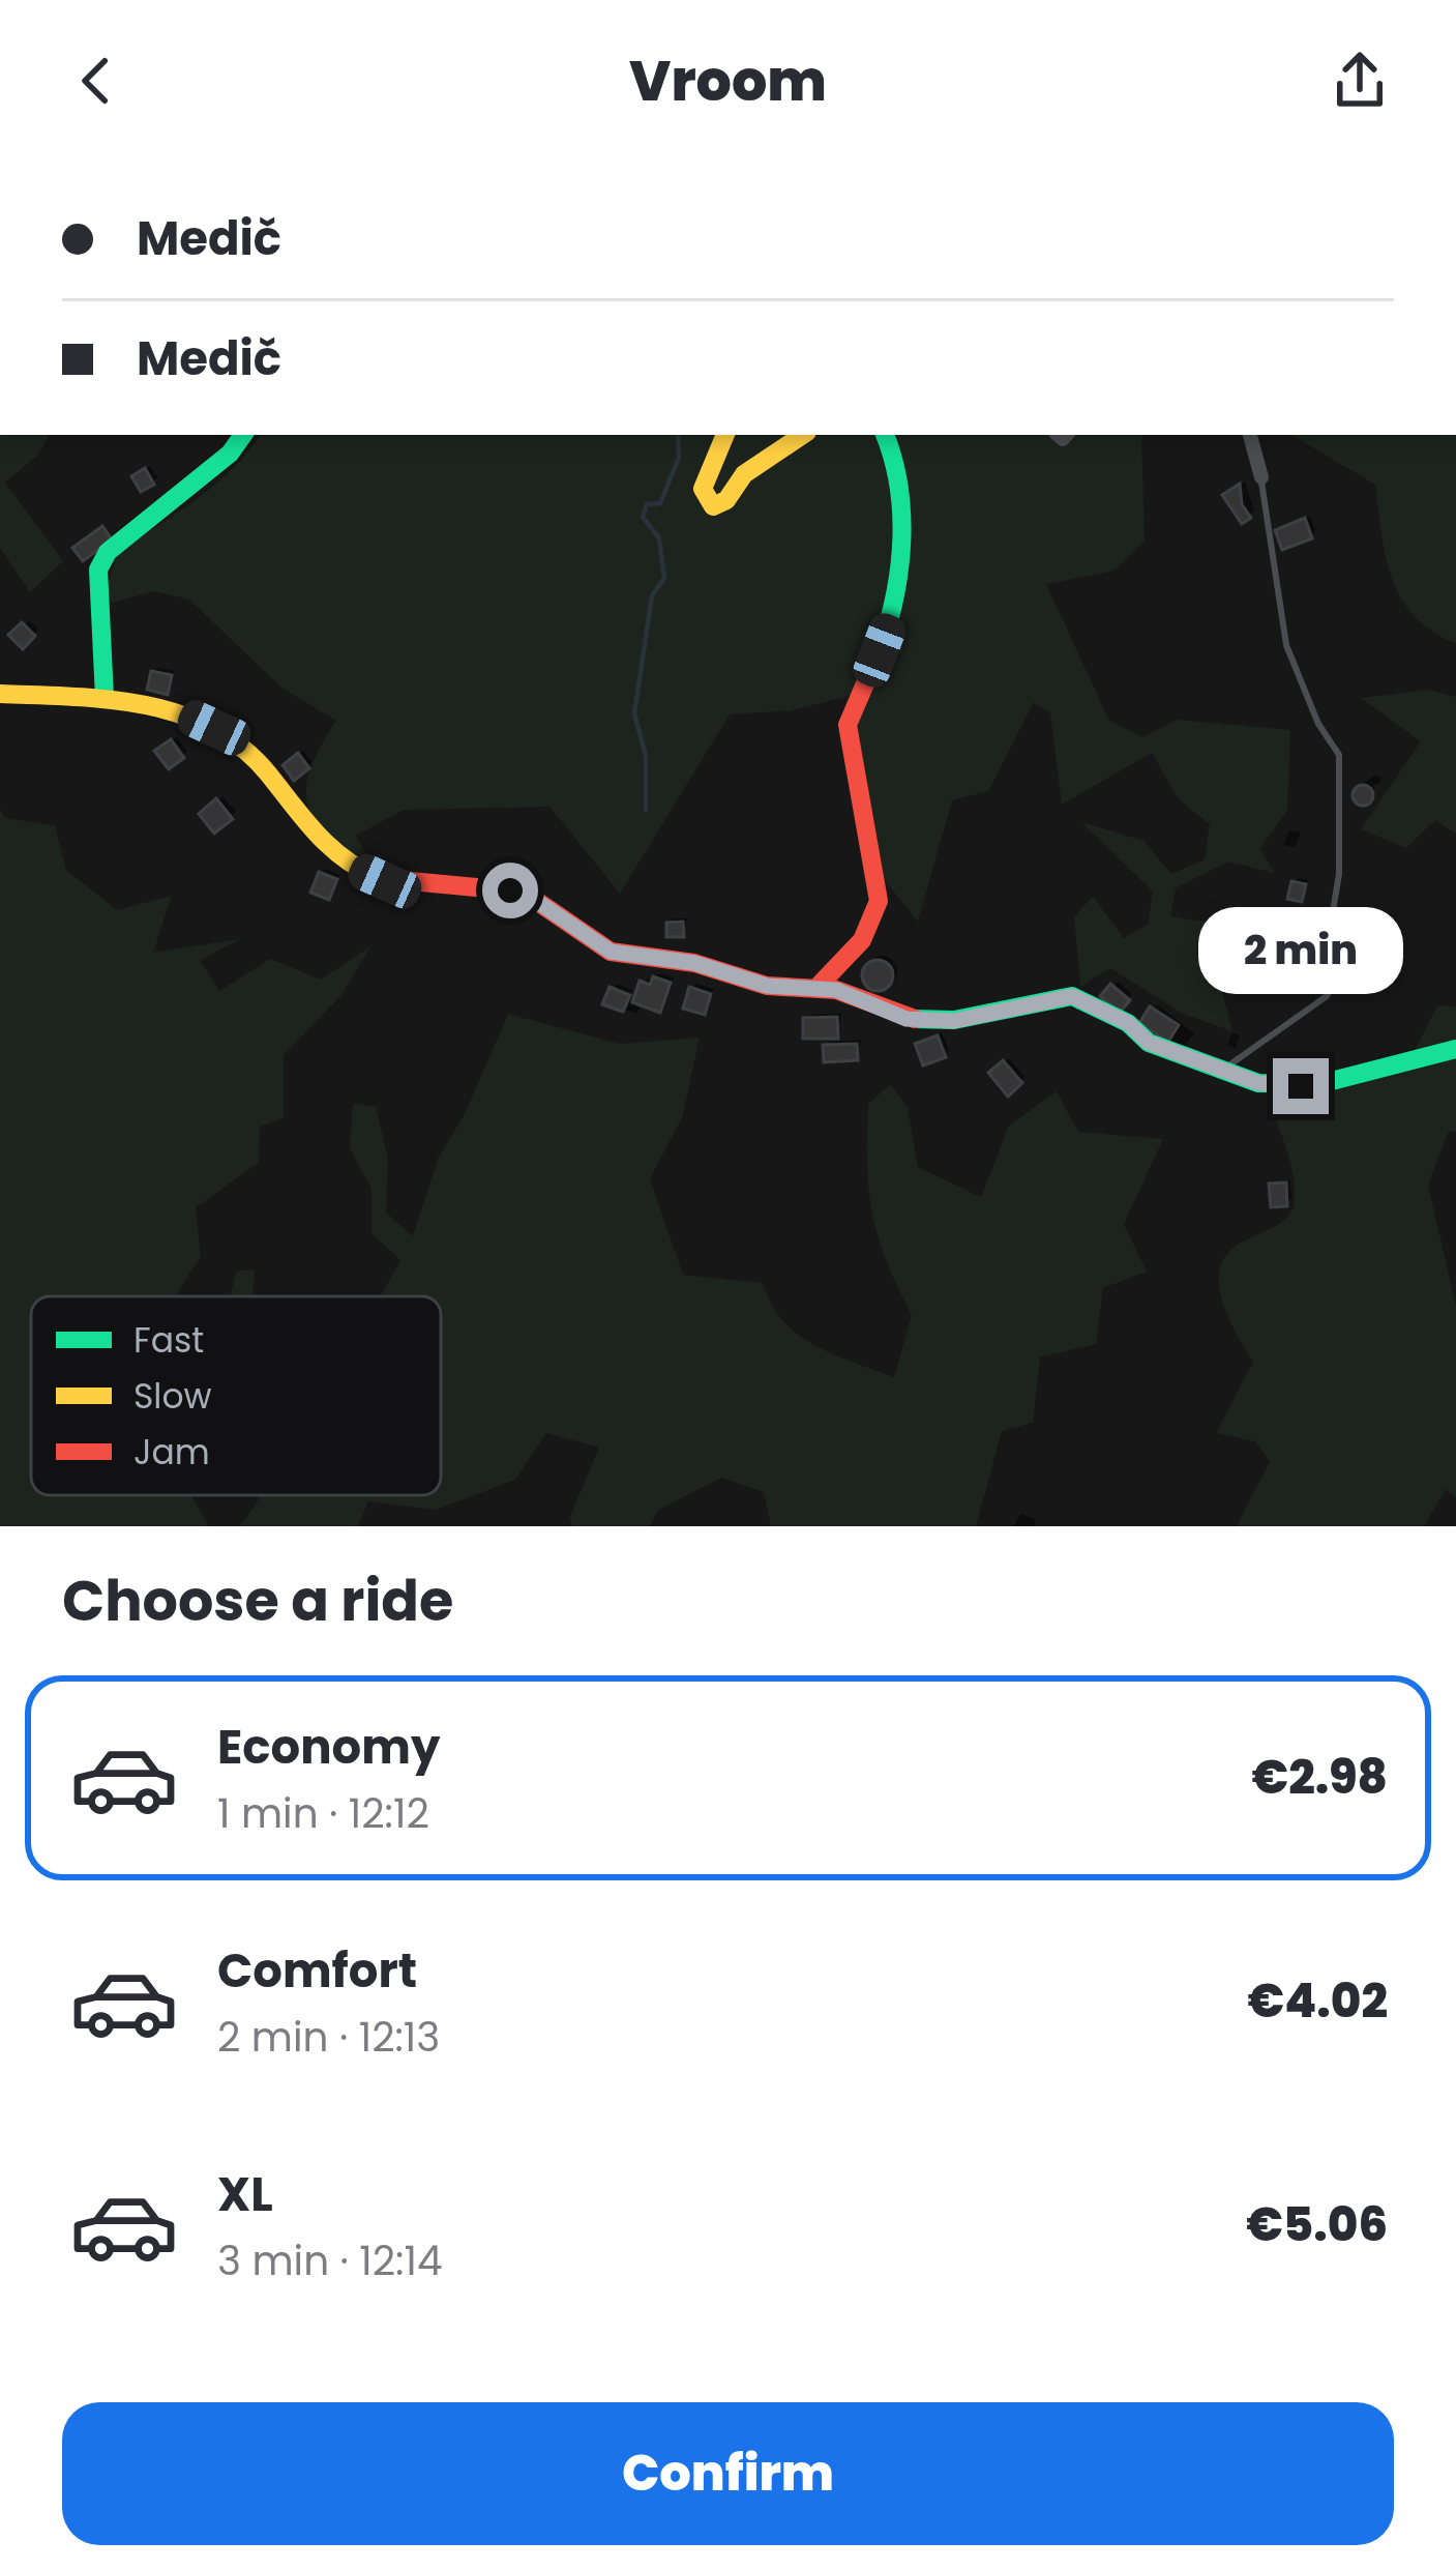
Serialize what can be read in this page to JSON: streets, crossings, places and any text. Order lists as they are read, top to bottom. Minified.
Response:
{"legend":["Fast","Slow","Jam"],"page":{"header":"Vroom","banner":["Medič","Medič"],"bubble":"2 min","heading":"Choose a ride","list":[{"name":"Economy","note":"1 min · 12:12","value":"€2.98"},{"name":"Comfort","note":"2 min · 12:13","value":"€4.02"},{"name":"XL","note":"3 min · 12:14","value":"€5.06"}],"buttons":"Confirm"}}
